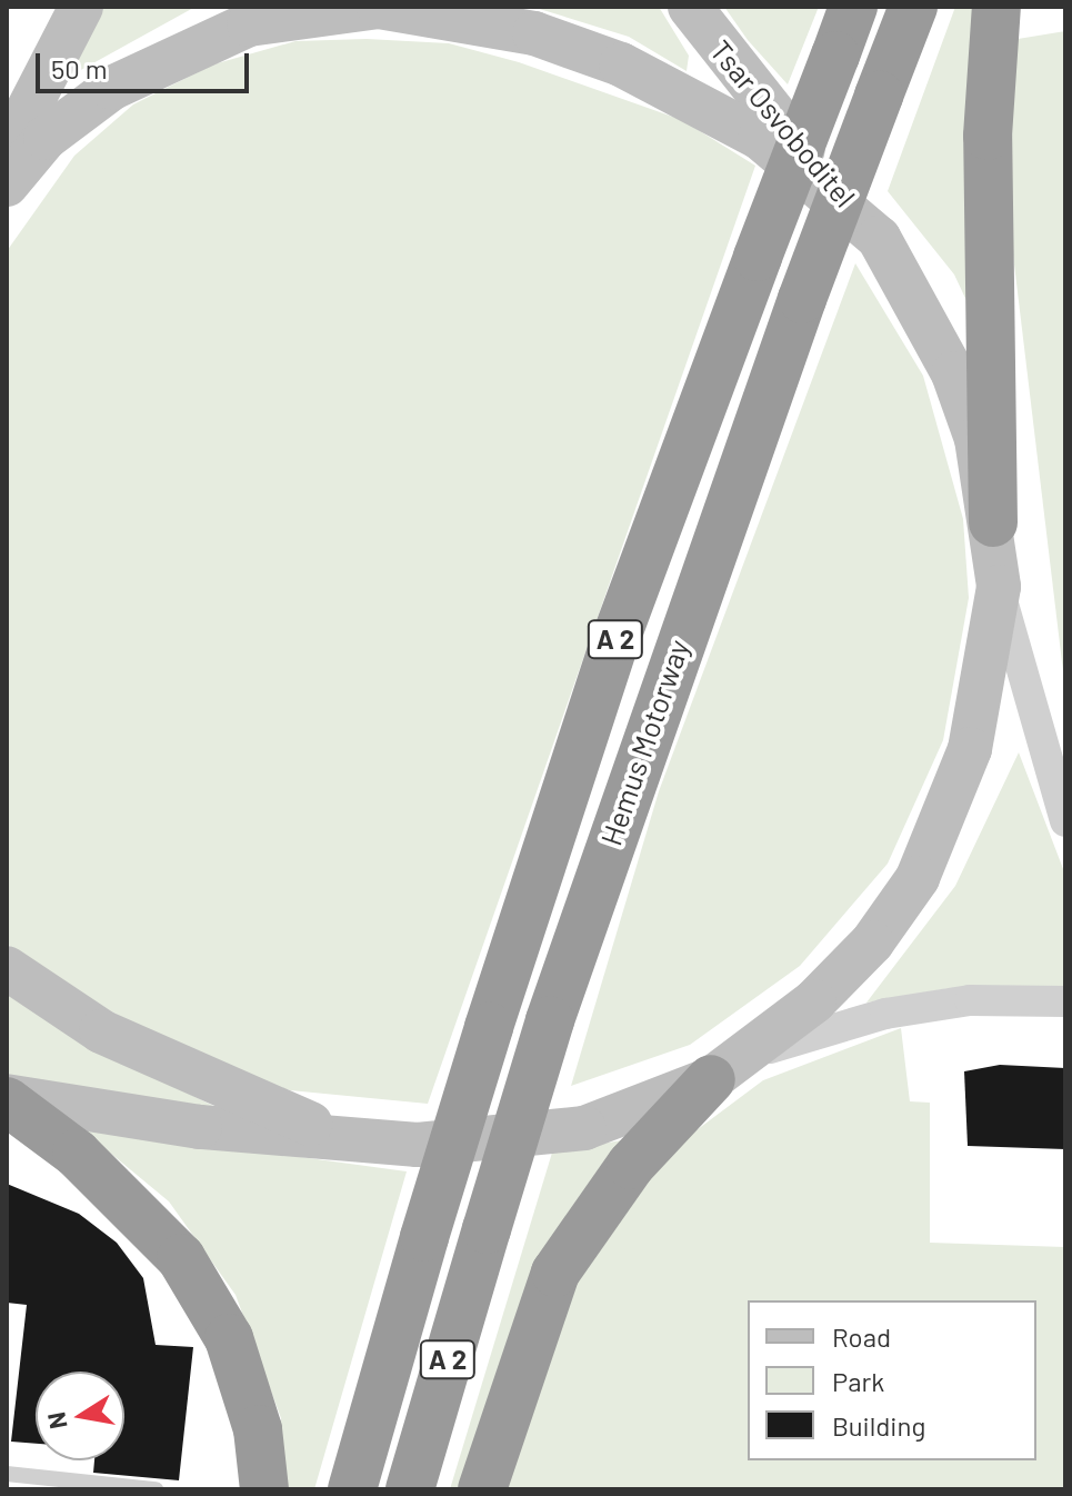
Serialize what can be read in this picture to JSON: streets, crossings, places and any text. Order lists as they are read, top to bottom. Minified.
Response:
{"streets":{"highway":["A 2","Hemus Motorway"],"main road":["Tsar Osvoboditel"]},"legend":["Road","Park","Building"],"scale_bar":"50 m","north":"left"}
